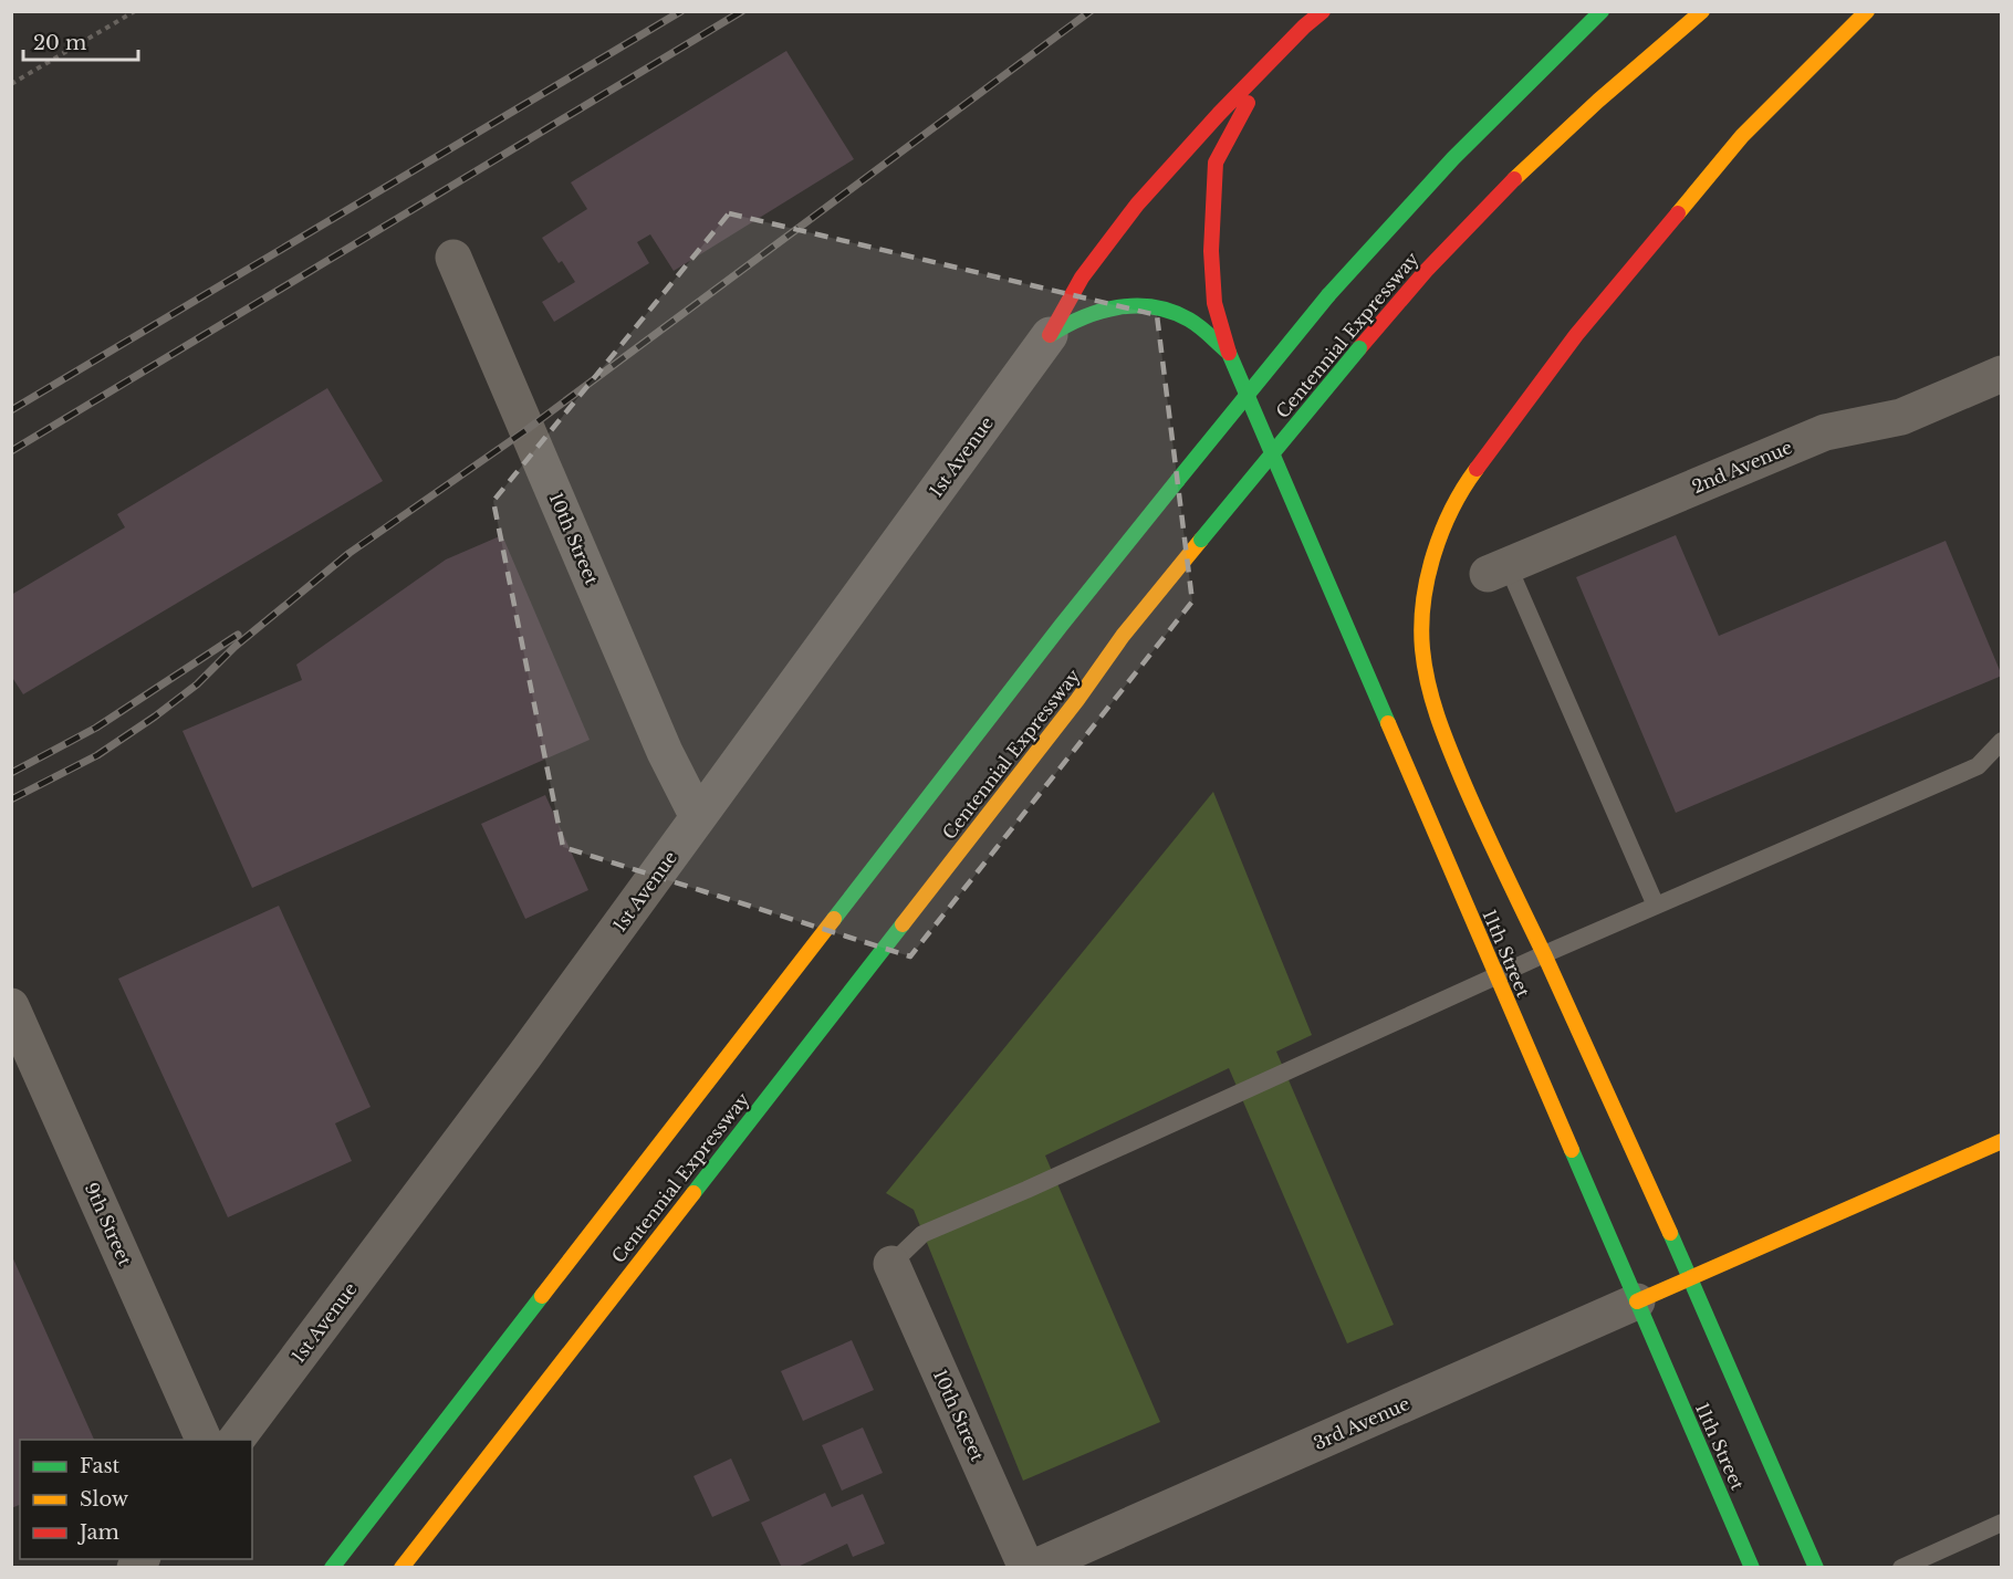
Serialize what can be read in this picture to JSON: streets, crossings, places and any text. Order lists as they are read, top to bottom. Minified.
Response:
{"streets":{"main road":["Centennial Expressway","11th Street","3rd Avenue"],"street":["1st Avenue","2nd Avenue","10th Street","9th Street"]},"crossings":[["1st Avenue","10th Street"],["11th Street","3rd Avenue"]],"legend":["Fast","Slow","Jam"],"scale_bar":"20 m"}
